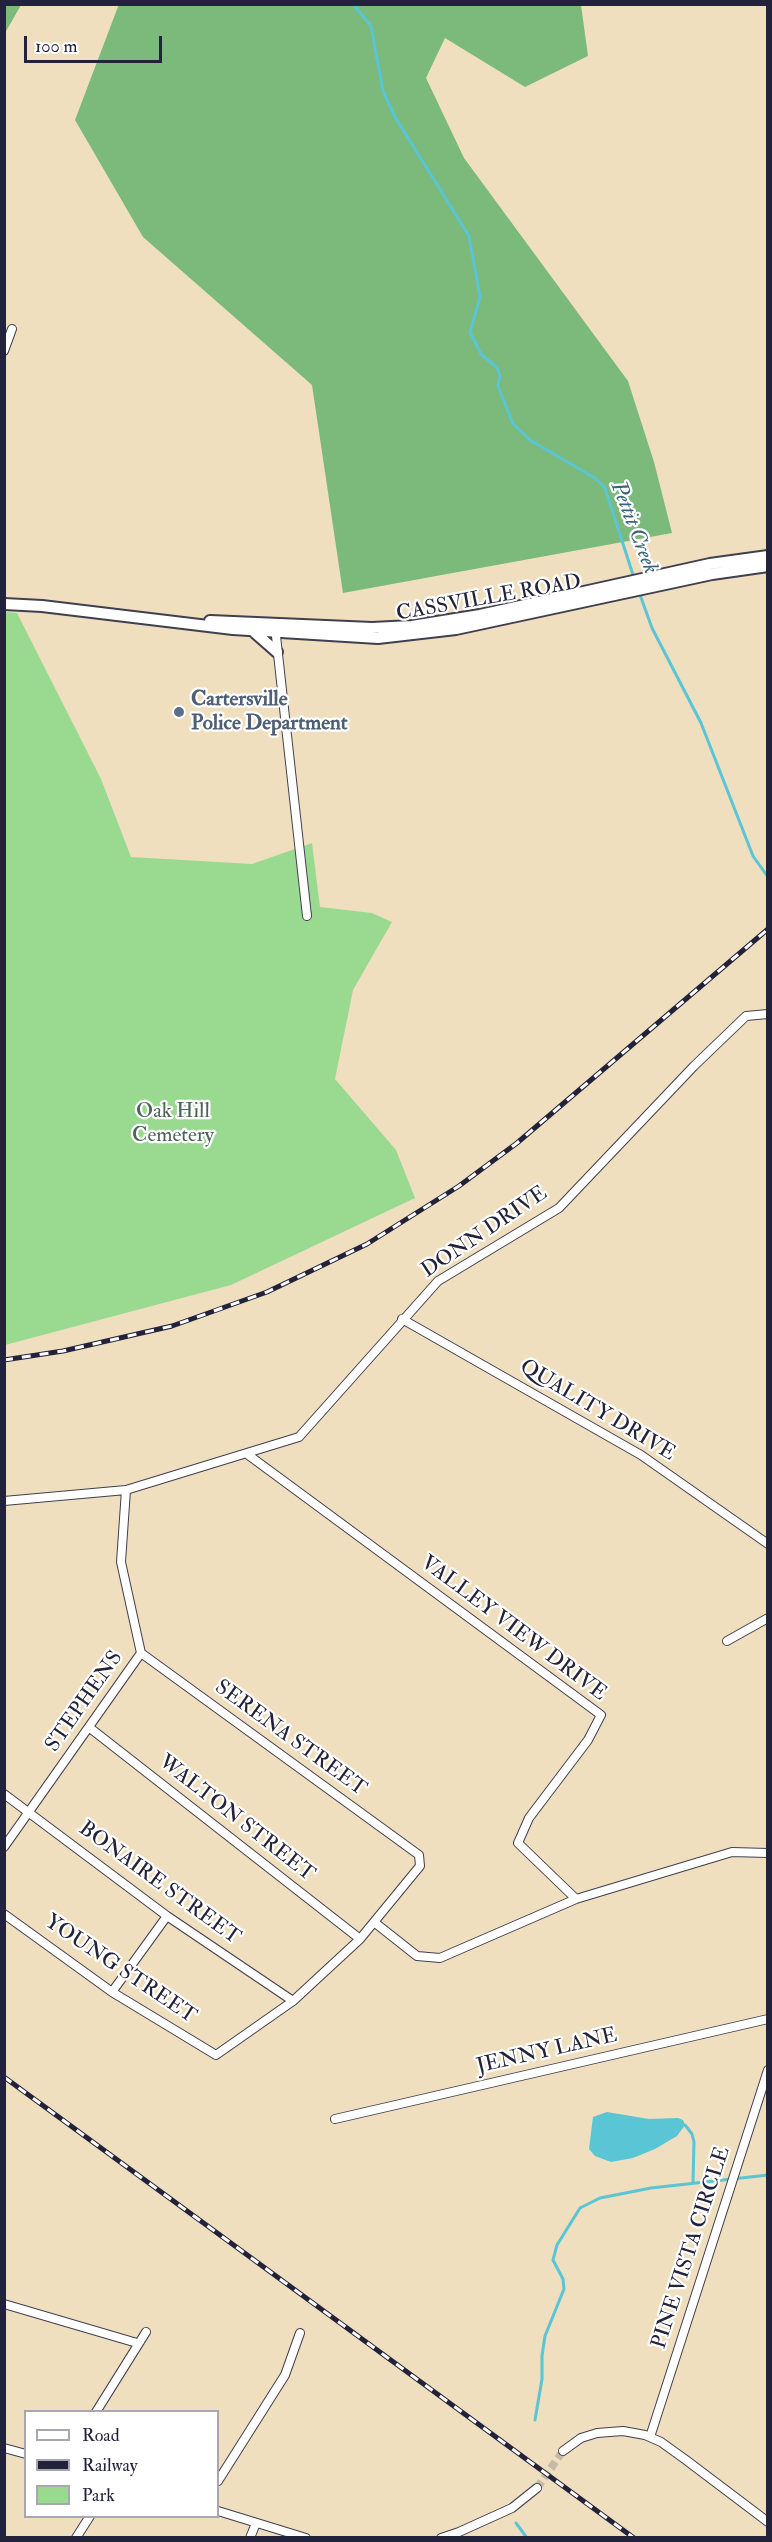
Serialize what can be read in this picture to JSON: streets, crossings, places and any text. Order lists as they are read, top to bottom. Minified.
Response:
{"streets":{"main road":["CASSVILLE ROAD"],"street":["DONN DRIVE","QUALITY DRIVE","VALLEY VIEW DRIVE","STEPHENS","SERENA STREET","WALTON STREET","BONAIRE STREET","YOUNG STREET","JENNY LANE","PINE VISTA CIRCLE"]},"crossings":[["DONN DRIVE","QUALITY DRIVE"],["DONN DRIVE","VALLEY VIEW DRIVE"],["DONN DRIVE","STEPHENS"],["STEPHENS","SERENA STREET"],["STEPHENS","WALTON STREET"],["STEPHENS","BONAIRE STREET"],["BONAIRE STREET","YOUNG STREET"]],"water":["Pettit Creek"],"parks":["Oak Hill Cemetery"],"places":["Cartersville Police Department"],"legend":["Road","Railway","Park"],"scale_bar":"100 m"}
